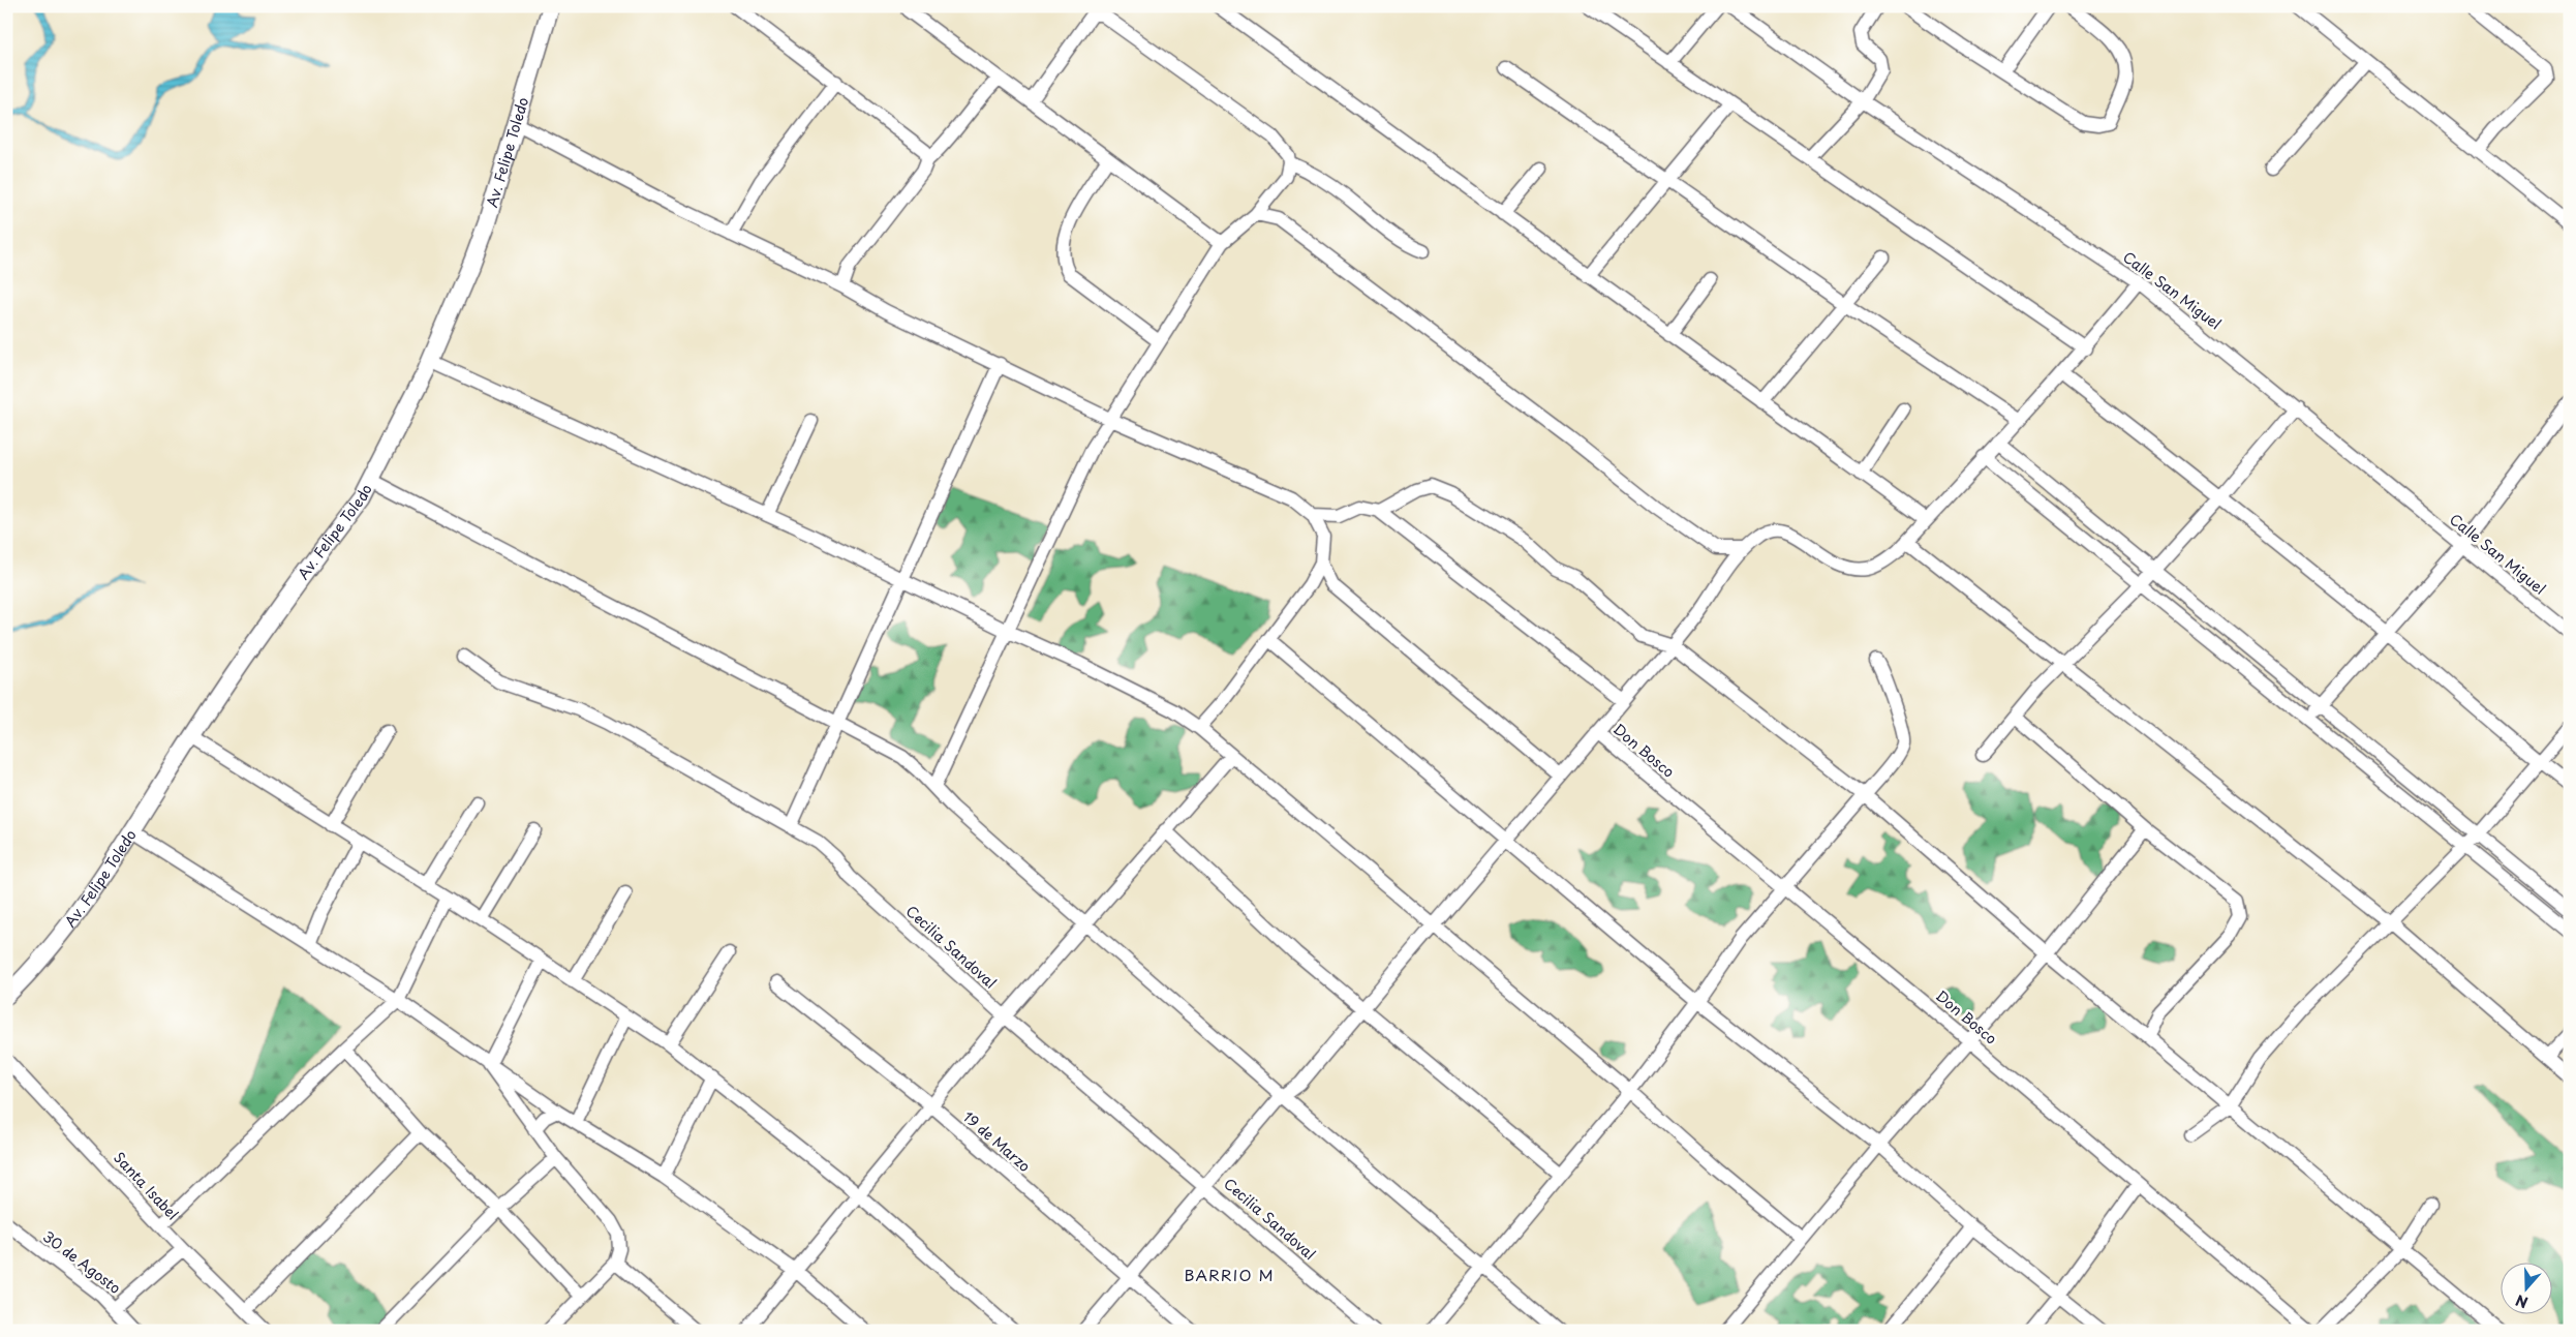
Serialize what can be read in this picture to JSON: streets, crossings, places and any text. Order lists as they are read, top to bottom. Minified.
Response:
{"streets":{"main road":["Av. Felipe Toledo"],"street":["Calle San Miguel","Don Bosco","Cecilia Sandoval","19 de Marzo","Santa Isabel","30 de Agosto"]},"districts":["BARRIO M"],"north":"bottom"}
